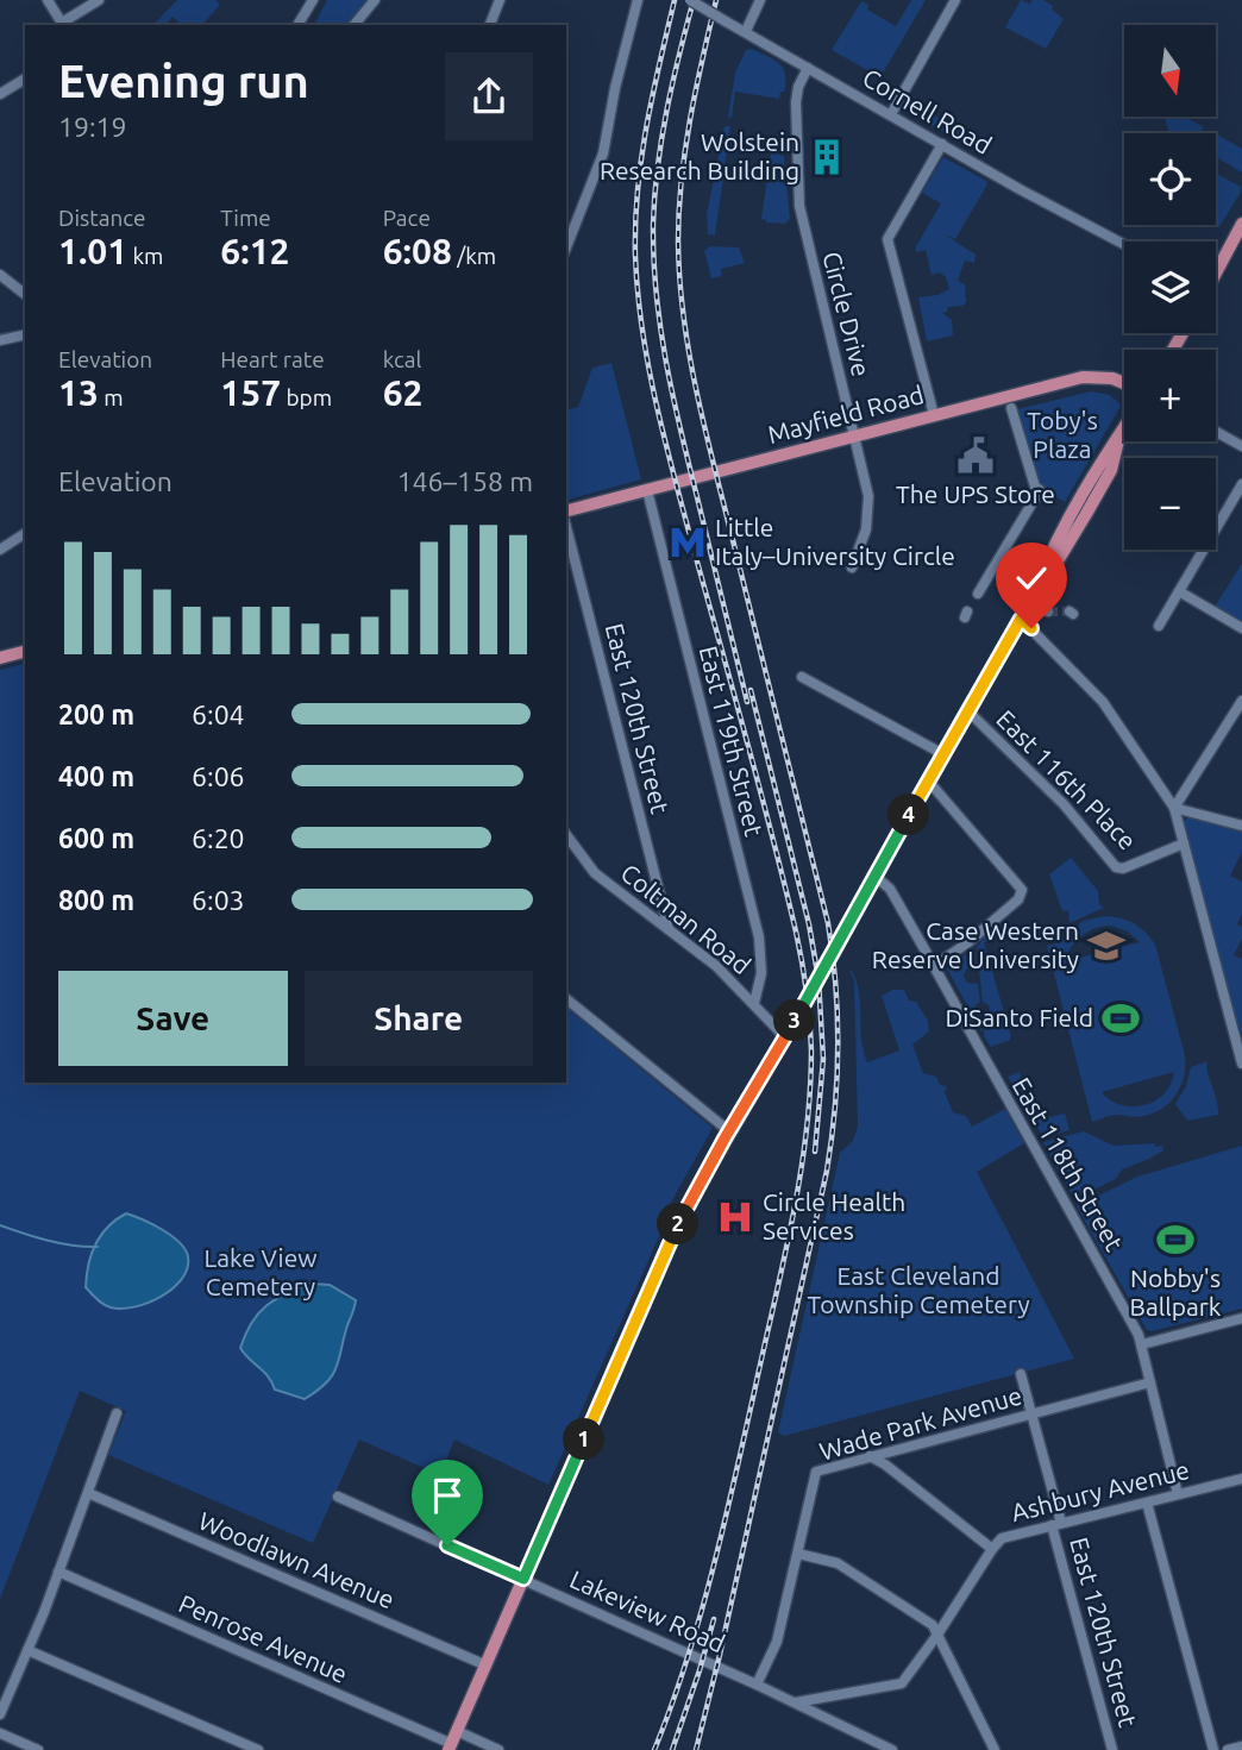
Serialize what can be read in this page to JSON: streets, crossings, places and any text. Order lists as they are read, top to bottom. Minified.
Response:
{"streets":{"main road":["Mayfield Road"],"street":["Cornell Road","Circle Drive","East 120th Street","East 119th Street","East 116th Place","Coltman Road","East 118th Street","Wade Park Avenue","Ashbury Avenue","Woodlawn Avenue","Lakeview Road","Penrose Avenue"]},"crossings":[["Cornell Road","Circle Drive"],["Circle Drive","Mayfield Road"],["Mayfield Road","East 119th Street"],["East 120th Street","Coltman Road"],["East 120th Street","Wade Park Avenue"],["East 120th Street","Ashbury Avenue"],["East 119th Street","Coltman Road"],["East 118th Street","Wade Park Avenue"],["East 118th Street","Ashbury Avenue"],["Wade Park Avenue","Lakeview Road"],["Ashbury Avenue","Lakeview Road"]],"parks":["Toby's Plaza","Lake View Cemetery","East Cleveland Township Cemetery"],"places":{"building":["Wolstein Research Building"],"public building":["The UPS Store"],"metro station":["Little Italy–University Circle"],"school or university":["Case Western Reserve University"],"sports":["DiSanto Field","Nobby's Ballpark"],"hospital":["Circle Health Services"]},"north":"bottom","page":{"map_buttons":["+","−"],"heading":["Evening run","19:19"],"stats":[["Distance","1.01 km"],["Time","6:12"],["Pace","6:08 /km"],["Elevation","13 m"],["Heart rate","157 bpm"],["kcal","62"]],"chart":["Elevation","146–158 m"],"list":[{"name":"200 m","note":"6:04"},{"name":"400 m","note":"6:06"},{"name":"600 m","note":"6:20"},{"name":"800 m","note":"6:03"}],"pins":["4","3","2","1"],"buttons":["Save","Share"]}}
